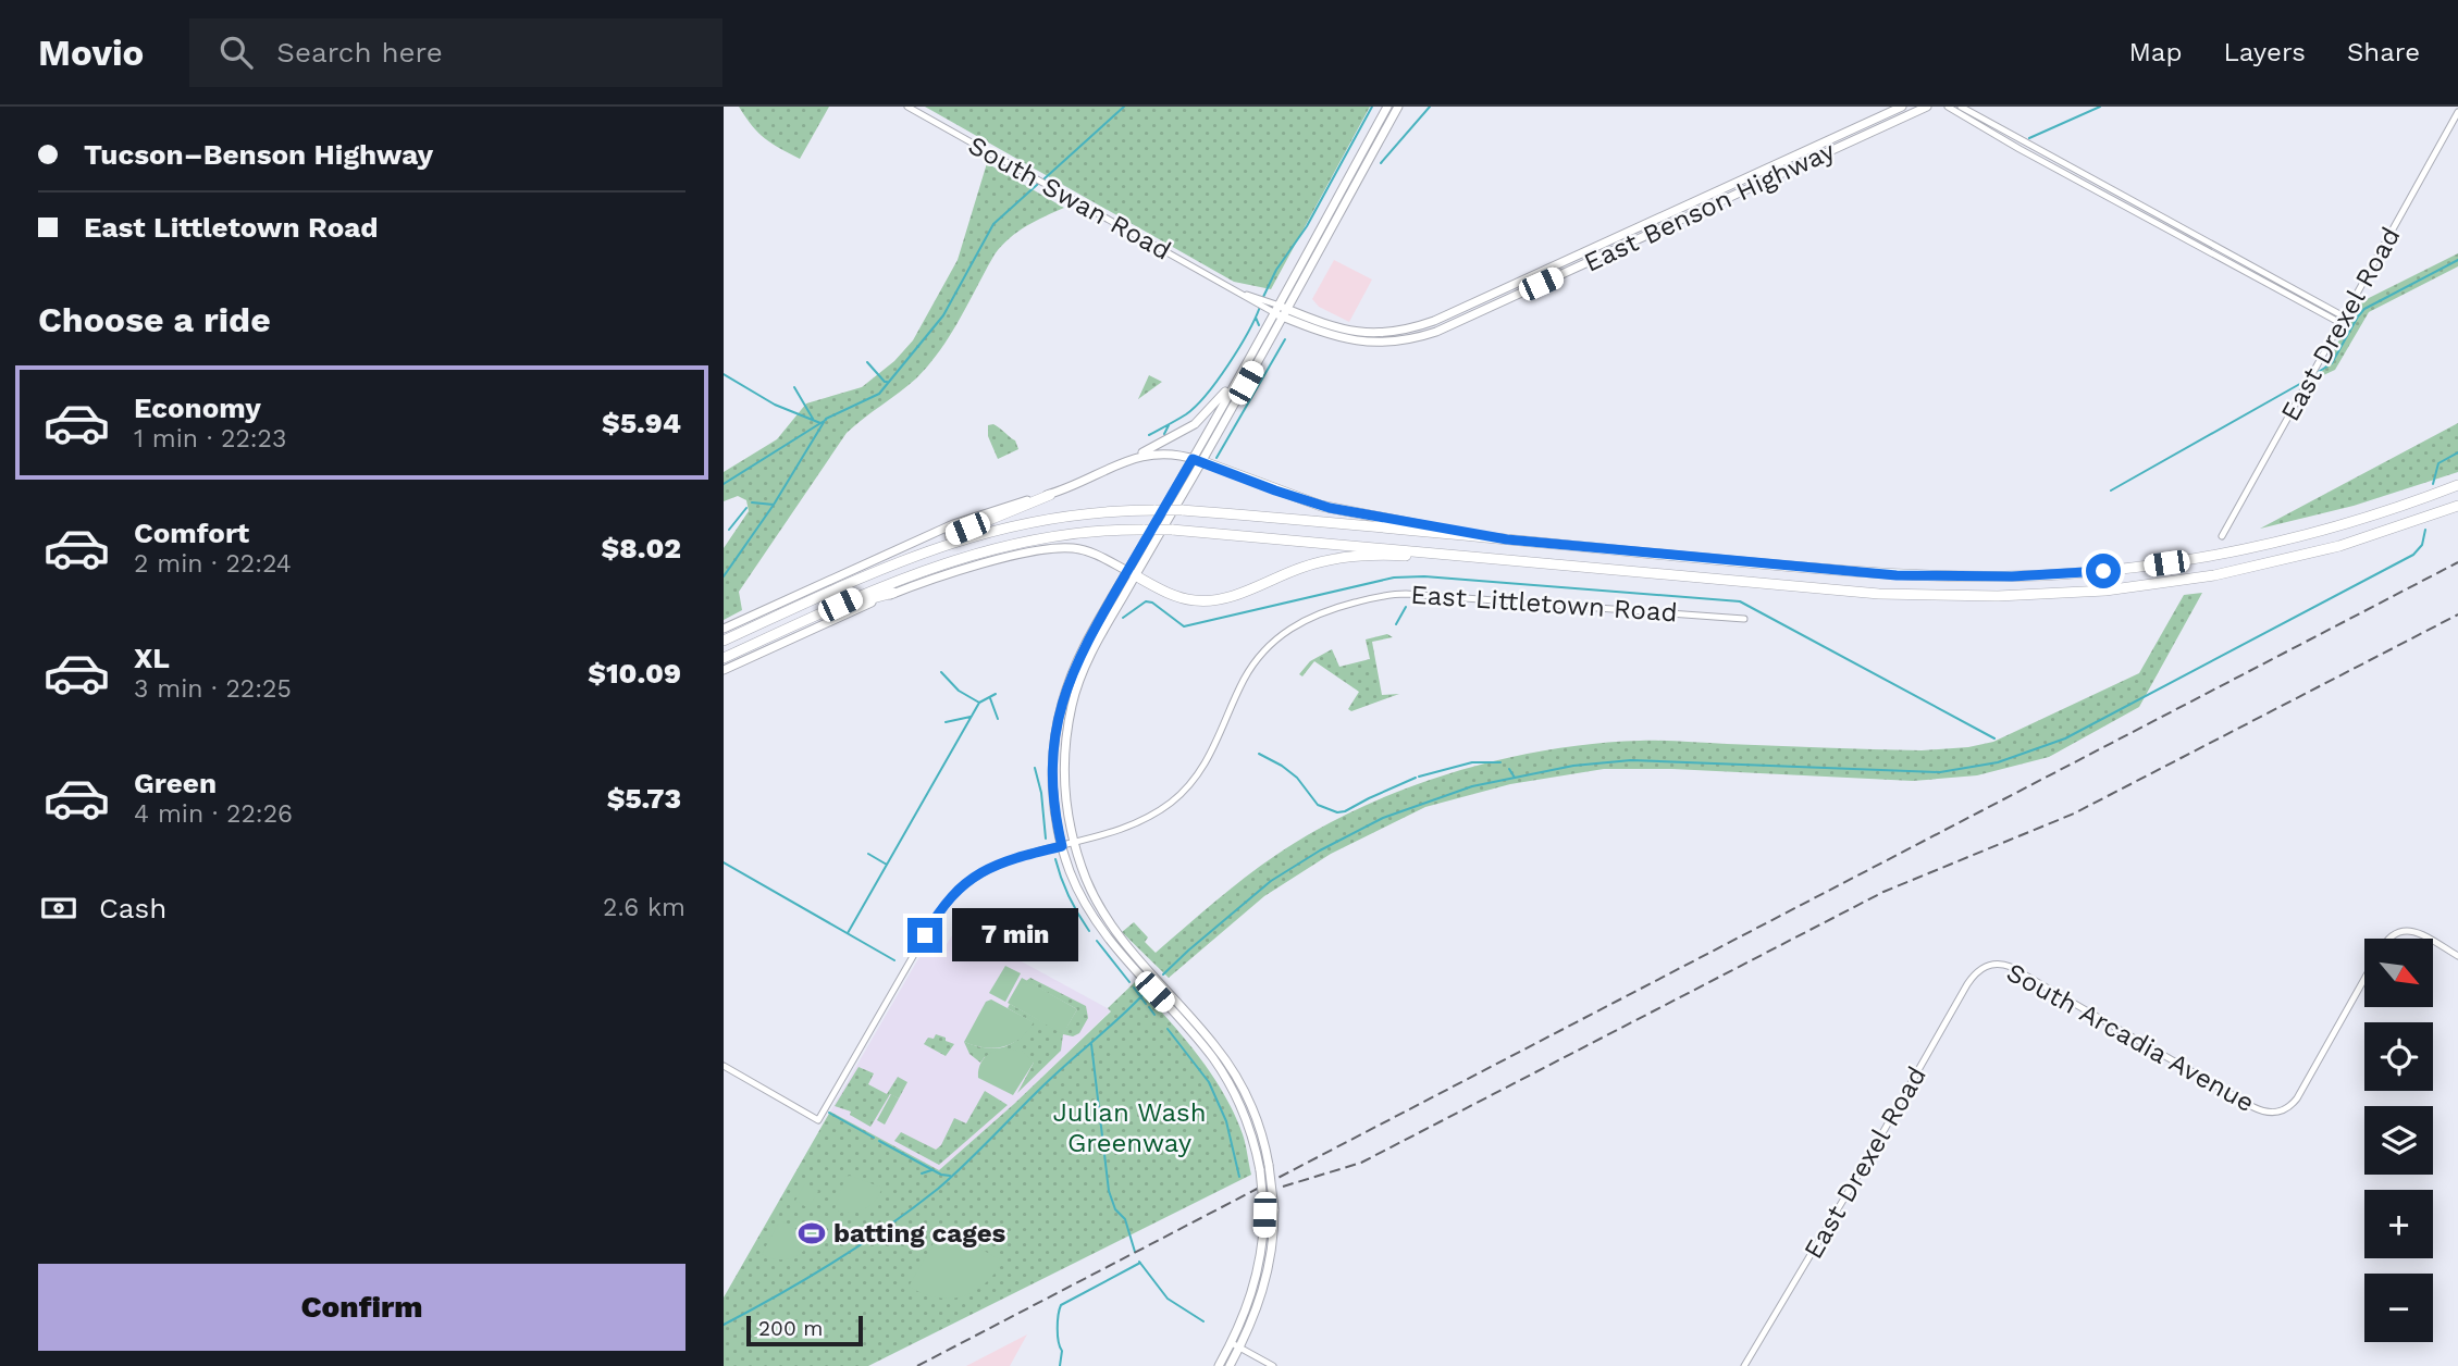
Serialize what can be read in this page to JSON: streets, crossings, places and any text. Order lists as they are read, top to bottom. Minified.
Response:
{"streets":{"main road":["East Benson Highway"],"street":["South Swan Road","East Drexel Road","East Littletown Road","South Arcadia Avenue"]},"crossings":[["South Swan Road","East Benson Highway"],["East Drexel Road","South Arcadia Avenue"]],"parks":["Julian Wash Greenway"],"places":{"sports":["batting cages"]},"scale_bar":"200 m","north":"bottom right","page":{"header":"Movio","search":"Search here","nav":["Map","Layers","Share"],"banner":["Tucson–Benson Highway","East Littletown Road"],"heading":"Choose a ride","list":[{"name":"Economy","note":"1 min · 22:23","value":"$5.94"},{"name":"Comfort","note":"2 min · 22:24","value":"$8.02"},{"name":"XL","note":"3 min · 22:25","value":"$10.09"},{"name":"Green","note":"4 min · 22:26","value":"$5.73"}],"pay":["Cash","2.6 km"],"bubble":"7 min","map_buttons":["+","−"],"buttons":"Confirm","scale":"200 m"}}
